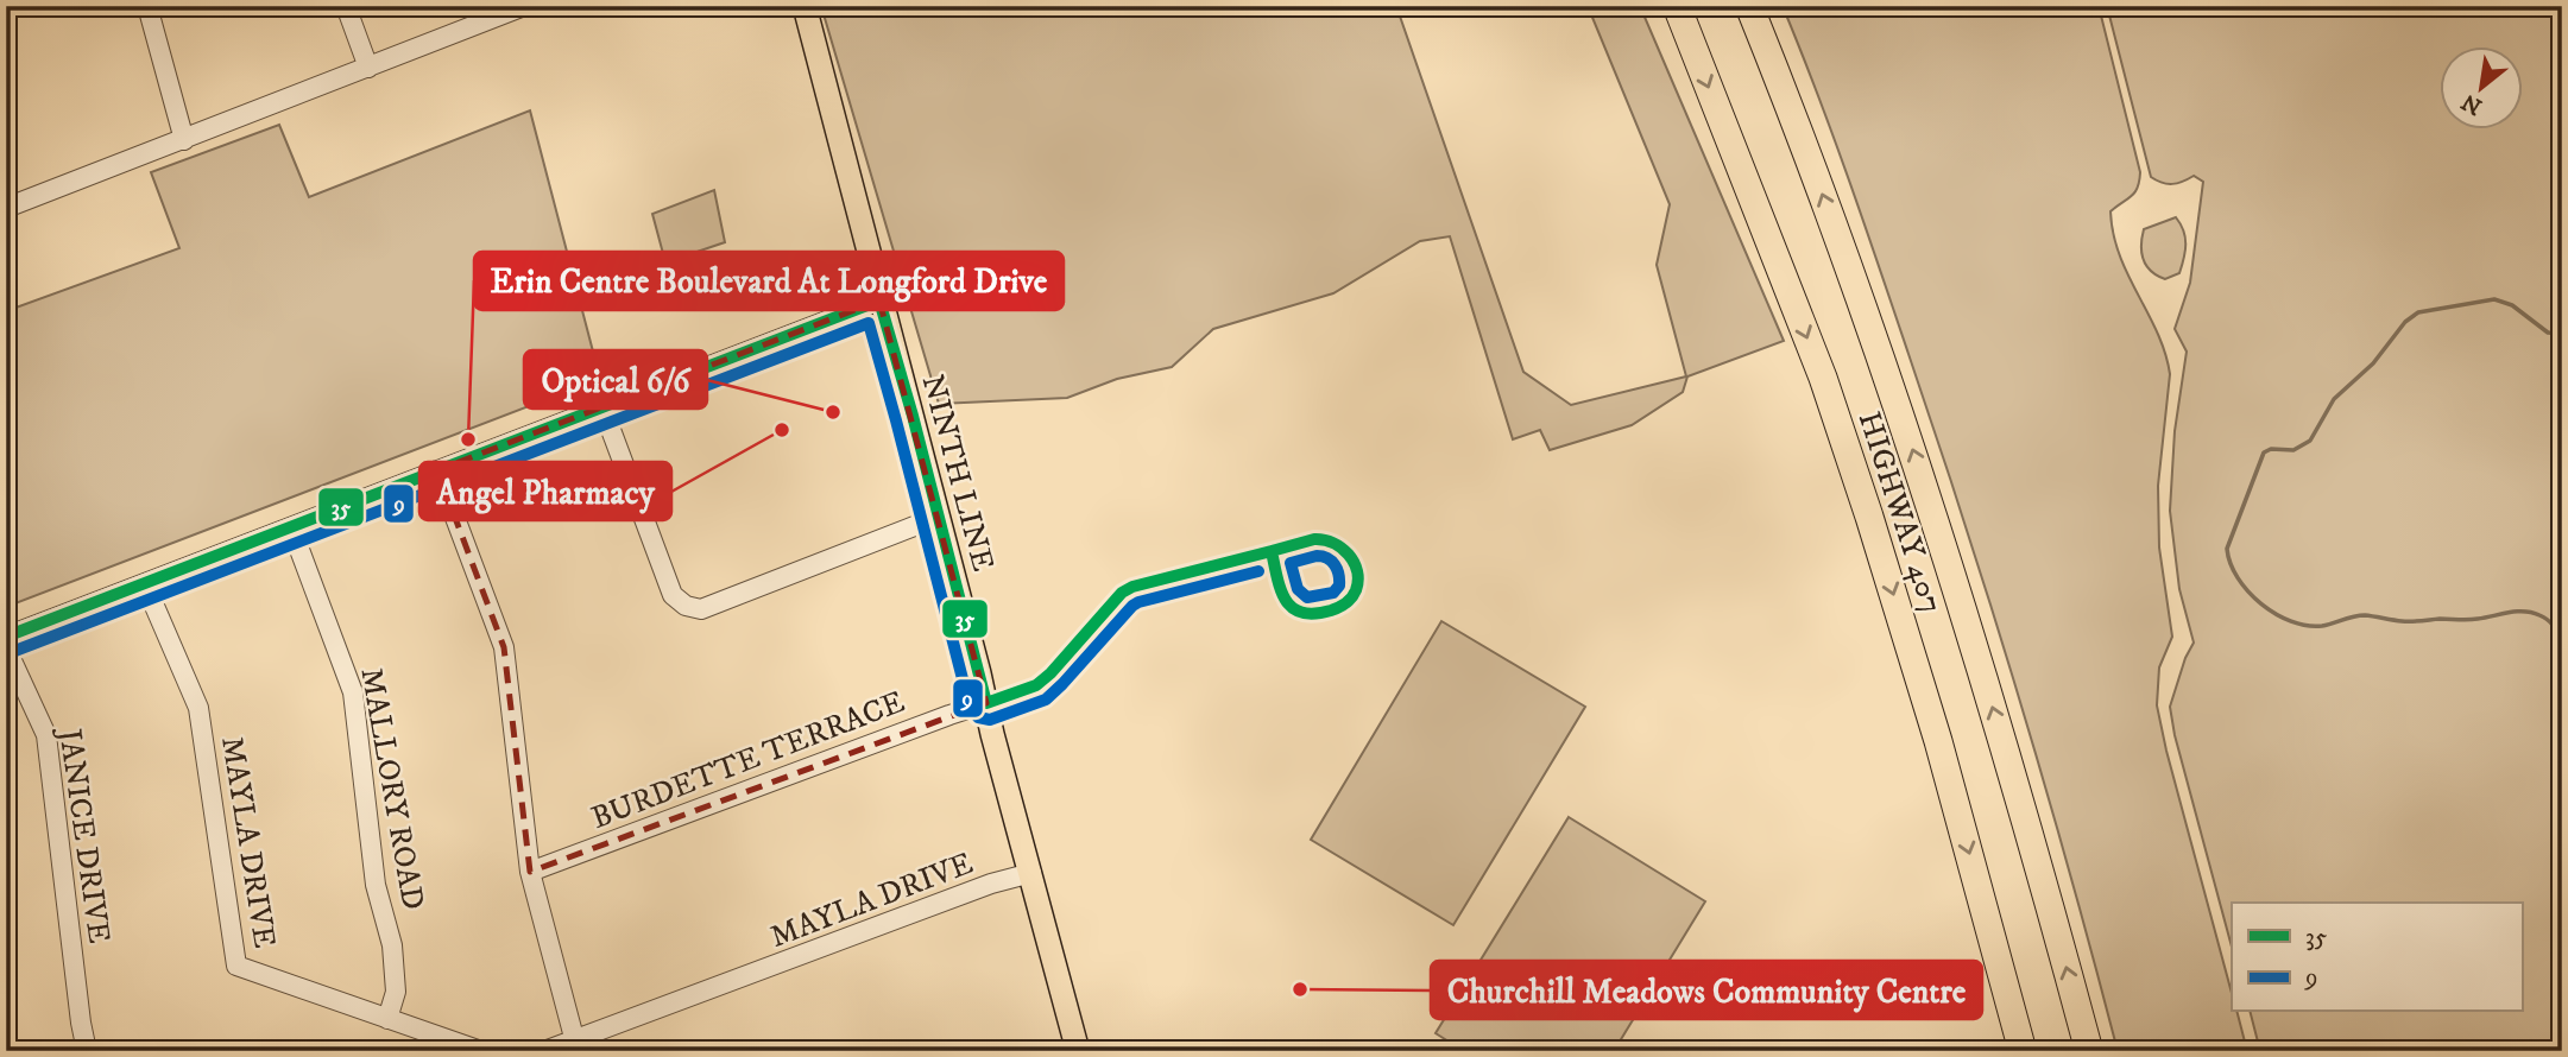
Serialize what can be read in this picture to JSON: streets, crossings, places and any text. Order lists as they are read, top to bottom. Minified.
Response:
{"streets":{"highway":["HIGHWAY 407"],"main road":["NINTH LINE"],"street":["BURDETTE TERRACE","MALLORY ROAD","JANICE DRIVE","MAYLA DRIVE"]},"crossings":[["NINTH LINE","BURDETTE TERRACE"],["NINTH LINE","MAYLA DRIVE"],["MALLORY ROAD","MAYLA DRIVE"]],"places":["Optical 6/6","Angel Pharmacy","Erin Centre Boulevard At Longford Drive","Churchill Meadows Community Centre"],"lines":["transit line 35","transit line 9"],"legend":["35","9"],"north":"bottom left"}
